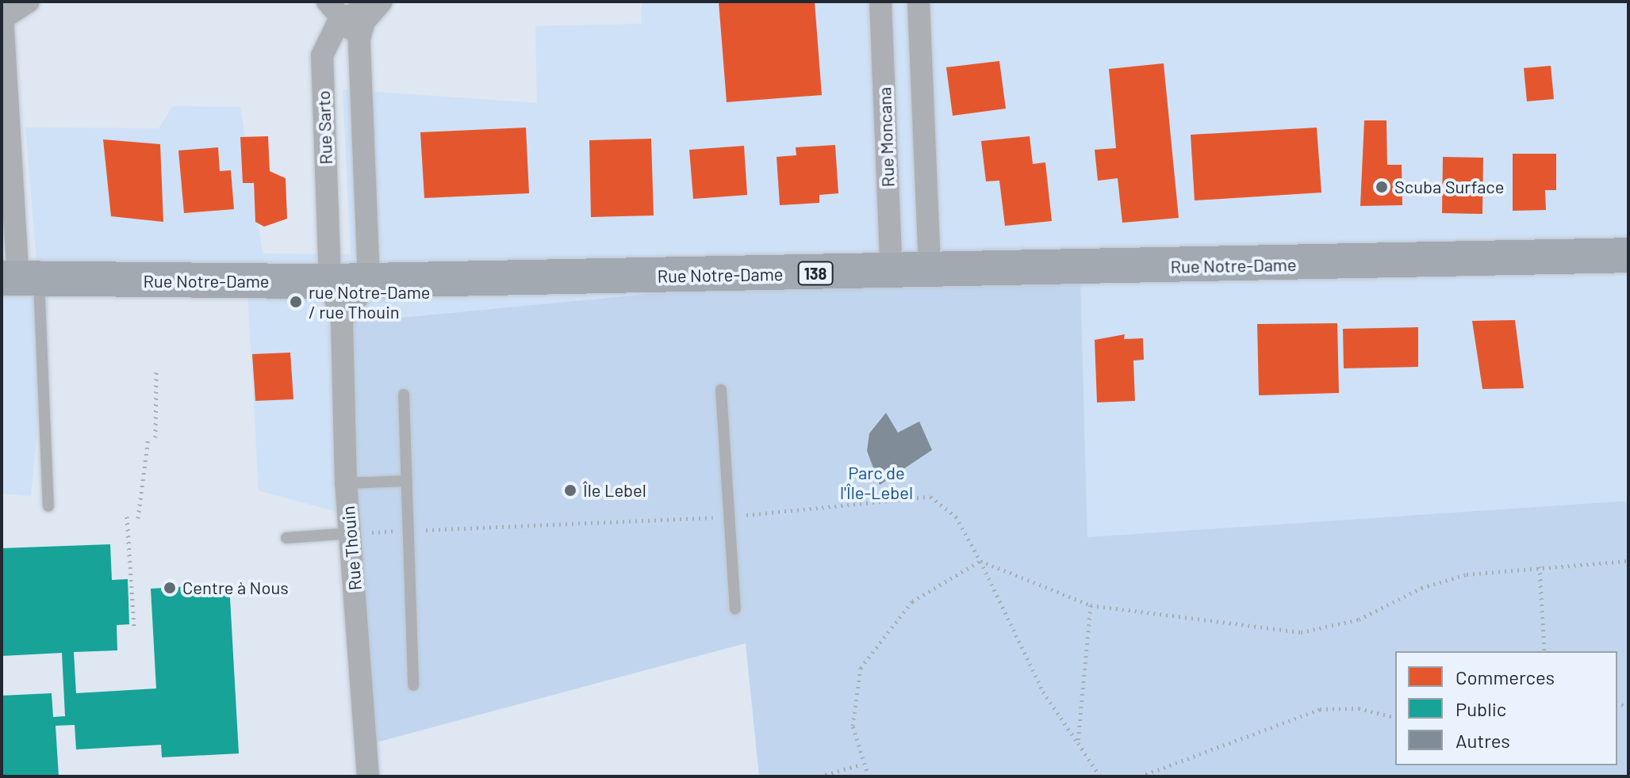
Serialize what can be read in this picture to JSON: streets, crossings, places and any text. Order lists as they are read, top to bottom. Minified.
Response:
{"streets":{"main road":["Rue Notre-Dame","138"],"street":["Rue Sarto","Rue Moncana","Rue Thouin"]},"crossings":[["Rue Sarto","Rue Notre-Dame"],["Rue Sarto","Rue Thouin"],["Rue Moncana","Rue Notre-Dame"],["Rue Notre-Dame","Rue Thouin"]],"parks":["Parc de l'Île-Lebel"],"places":["Scuba Surface","rue Notre-Dame / rue Thouin","Île Lebel","Centre à Nous"],"legend":["Commerces","Public","Autres"]}
